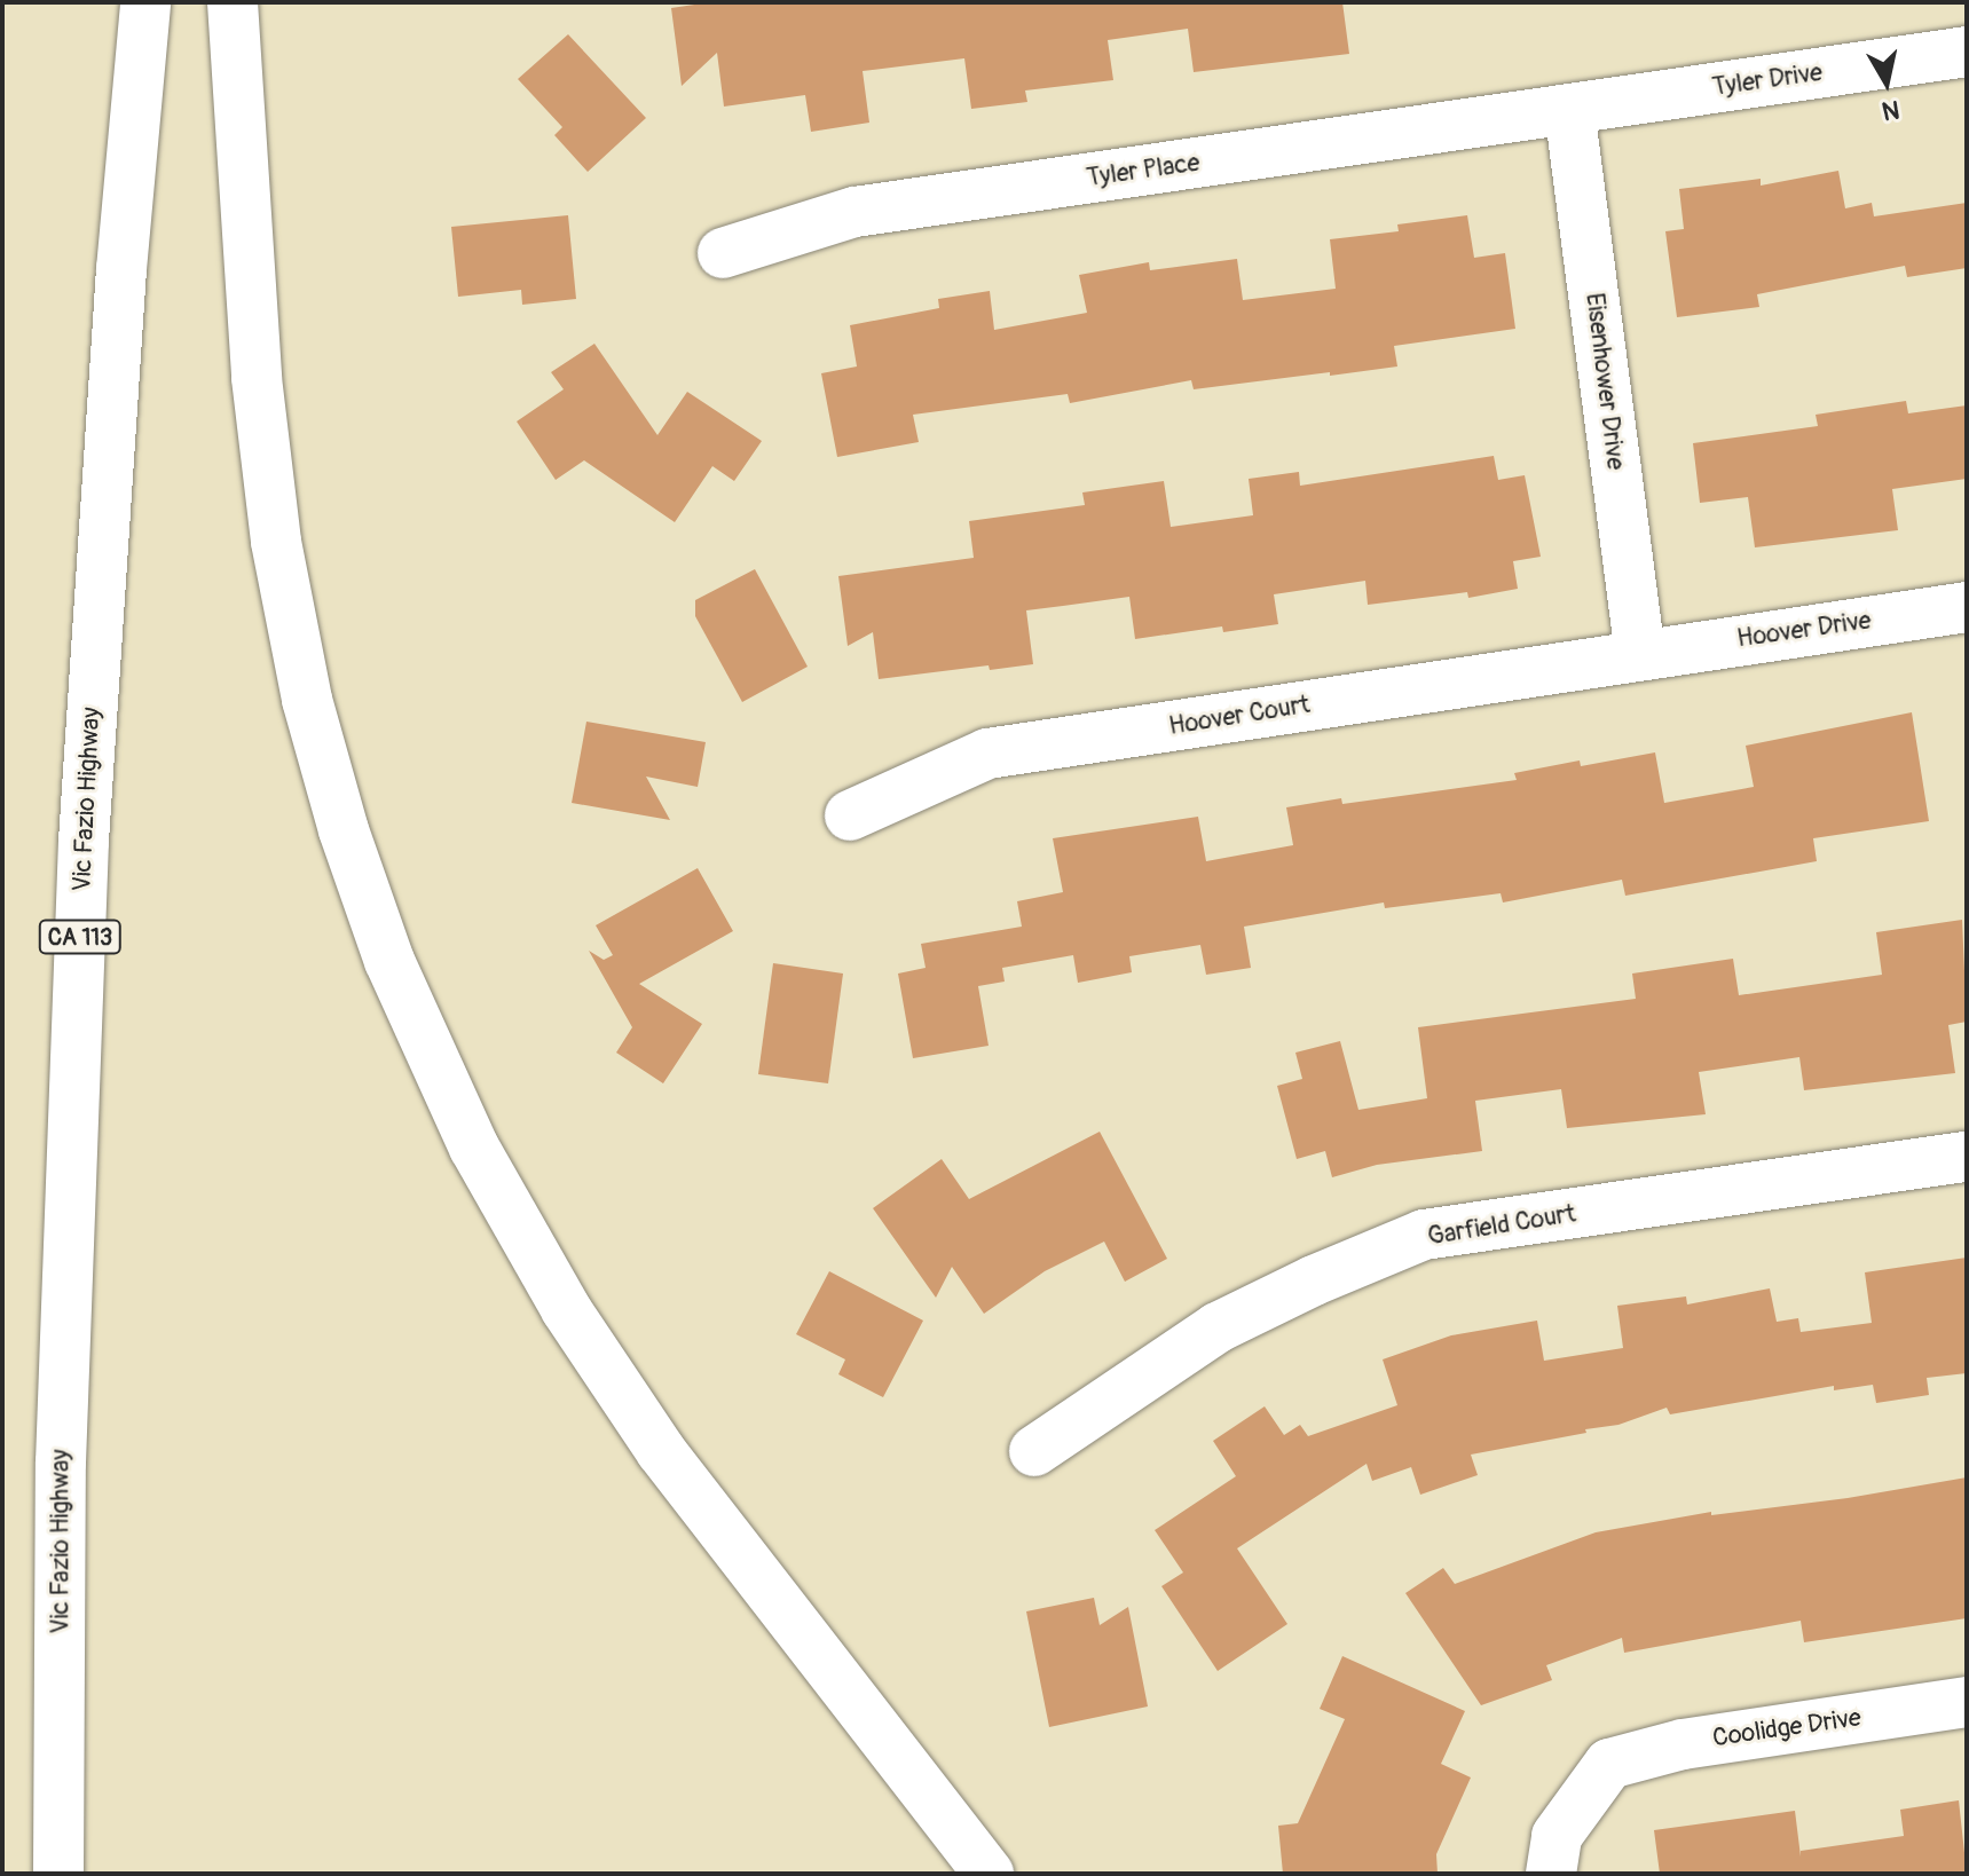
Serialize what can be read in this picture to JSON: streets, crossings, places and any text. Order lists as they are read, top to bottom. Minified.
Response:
{"streets":{"main road":["Tyler Drive","Tyler Place","Eisenhower Drive","Hoover Drive","Hoover Court","Vic Fazio Highway","CA 113","Garfield Court","Coolidge Drive"]},"crossings":[["Tyler Drive","Tyler Place"],["Tyler Drive","Eisenhower Drive"],["Tyler Place","Eisenhower Drive"],["Eisenhower Drive","Hoover Drive"],["Eisenhower Drive","Hoover Court"],["Hoover Drive","Hoover Court"]],"north":"bottom"}
